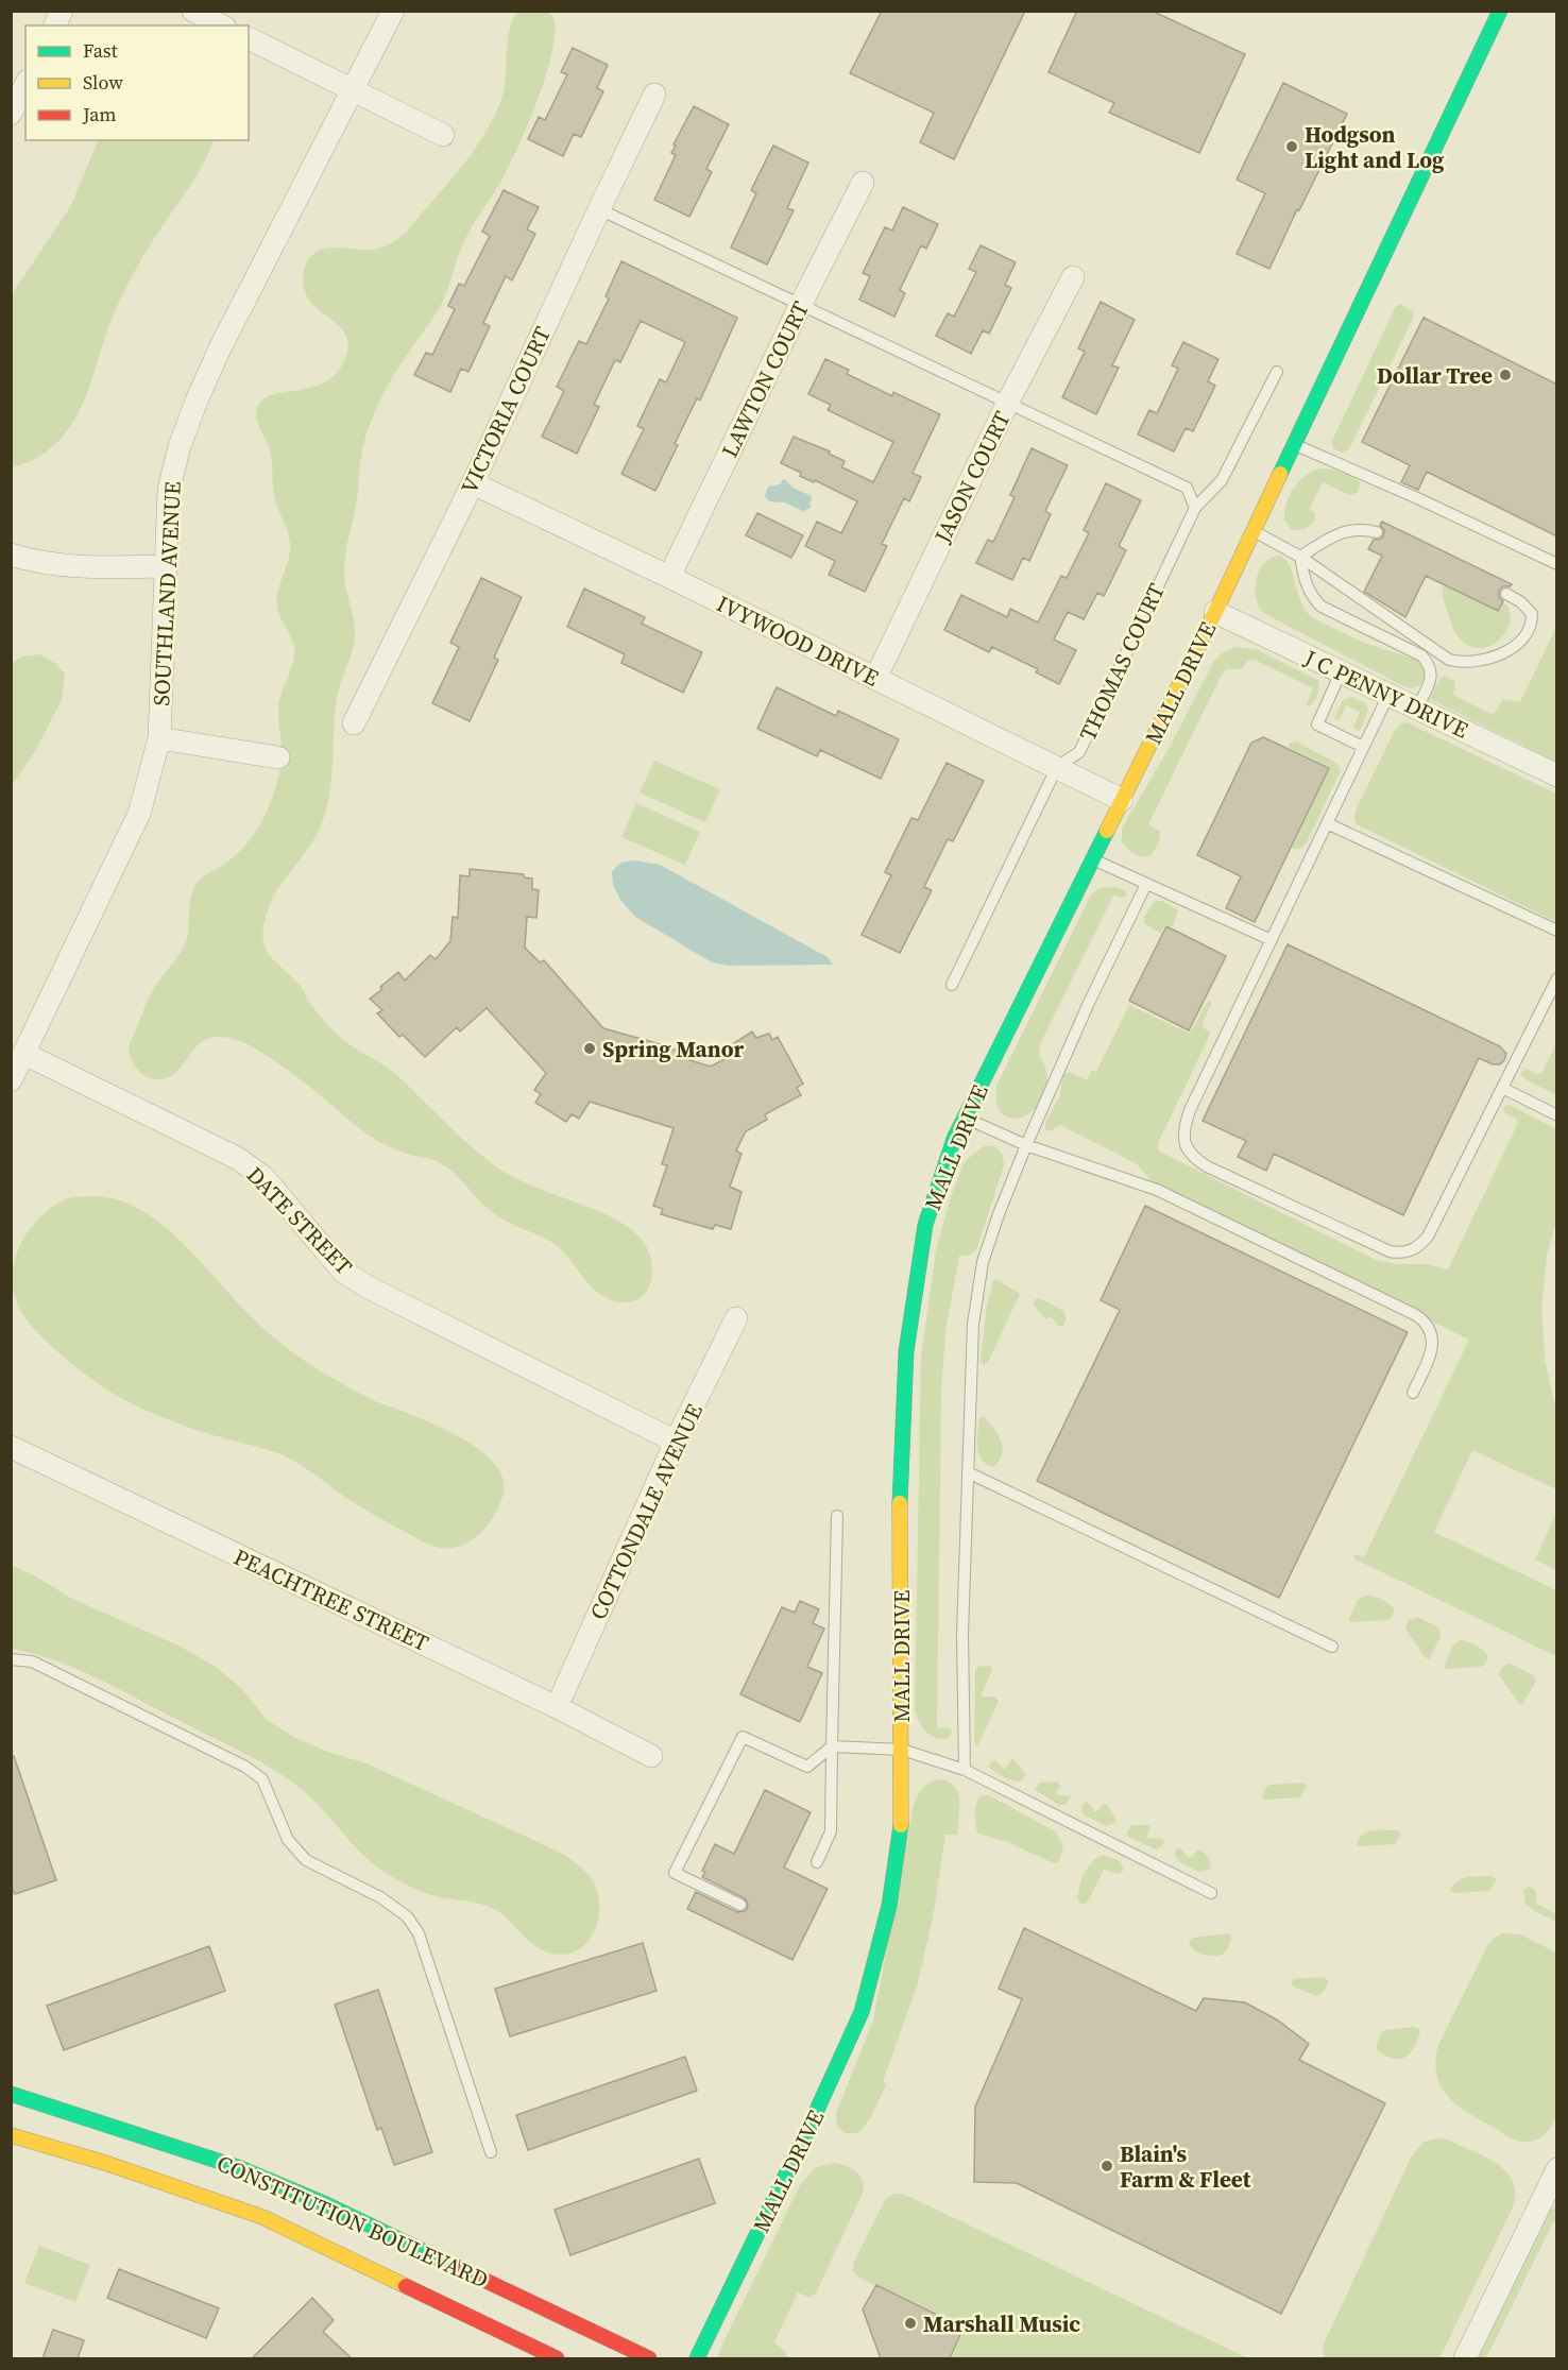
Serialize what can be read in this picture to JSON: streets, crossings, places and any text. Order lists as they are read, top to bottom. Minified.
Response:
{"streets":{"street":["LAWTON COURT","VICTORIA COURT","JASON COURT","SOUTHLAND AVENUE","IVYWOOD DRIVE","MALL DRIVE","J C PENNY DRIVE","DATE STREET","COTTONDALE AVENUE","PEACHTREE STREET","CONSTITUTION BOULEVARD"],"lane":["THOMAS COURT"]},"crossings":[["LAWTON COURT","IVYWOOD DRIVE"],["VICTORIA COURT","IVYWOOD DRIVE"],["JASON COURT","IVYWOOD DRIVE"],["SOUTHLAND AVENUE","DATE STREET"],["IVYWOOD DRIVE","THOMAS COURT"],["IVYWOOD DRIVE","MALL DRIVE"],["MALL DRIVE","J C PENNY DRIVE"],["DATE STREET","COTTONDALE AVENUE"],["COTTONDALE AVENUE","PEACHTREE STREET"]],"places":["Hodgson Light and Log","Dollar Tree","Spring Manor","Blain's Farm & Fleet","Marshall Music"],"legend":["Fast","Slow","Jam"]}
